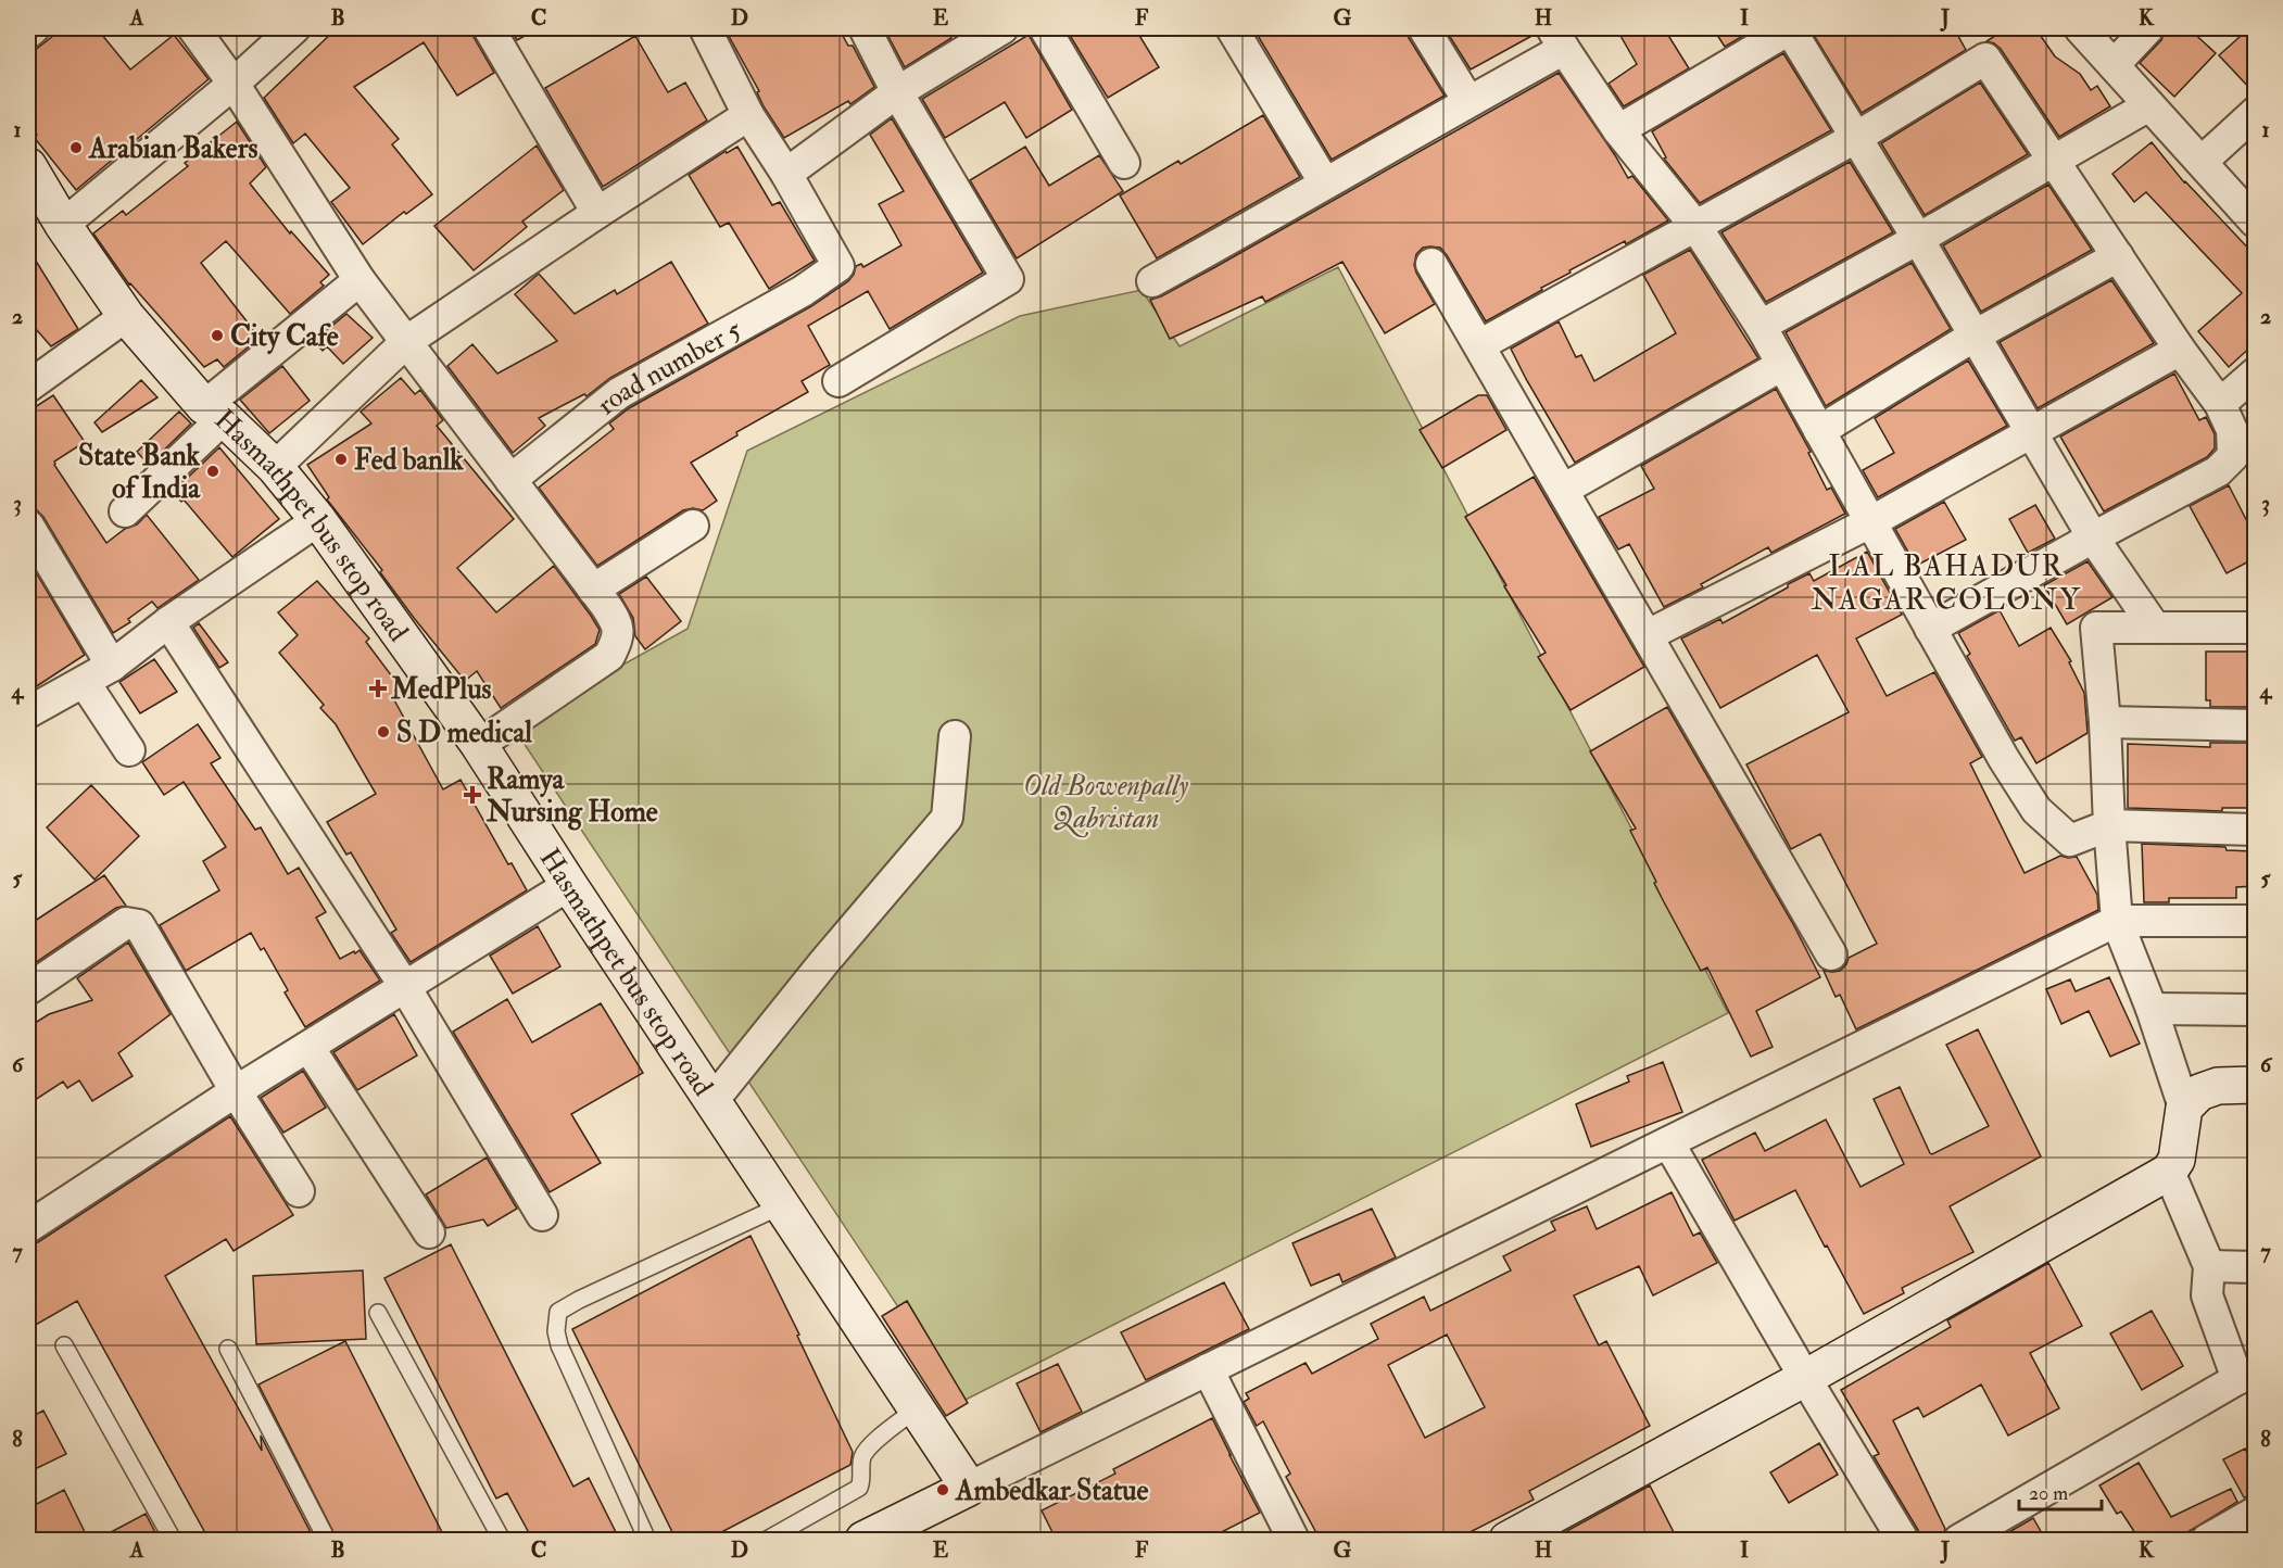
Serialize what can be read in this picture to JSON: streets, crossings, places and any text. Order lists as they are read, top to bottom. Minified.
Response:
{"streets":{"street":["road number 5","Hasmathpet bus stop road"]},"districts":["LAL BAHADUR NAGAR COLONY"],"parks":["Old Bowenpally Qabristan"],"places":{"other":["Arabian Bakers","City Cafe","Fed banlk","State Bank of India","S D medical","Ambedkar Statue"],"health":["MedPlus","Ramya Nursing Home"]},"scale_bar":"20 m","grid":{"columns":["A","B","C","D","E","F","G","H","I","J","K"],"rows":["1","2","3","4","5","6","7","8"]}}
